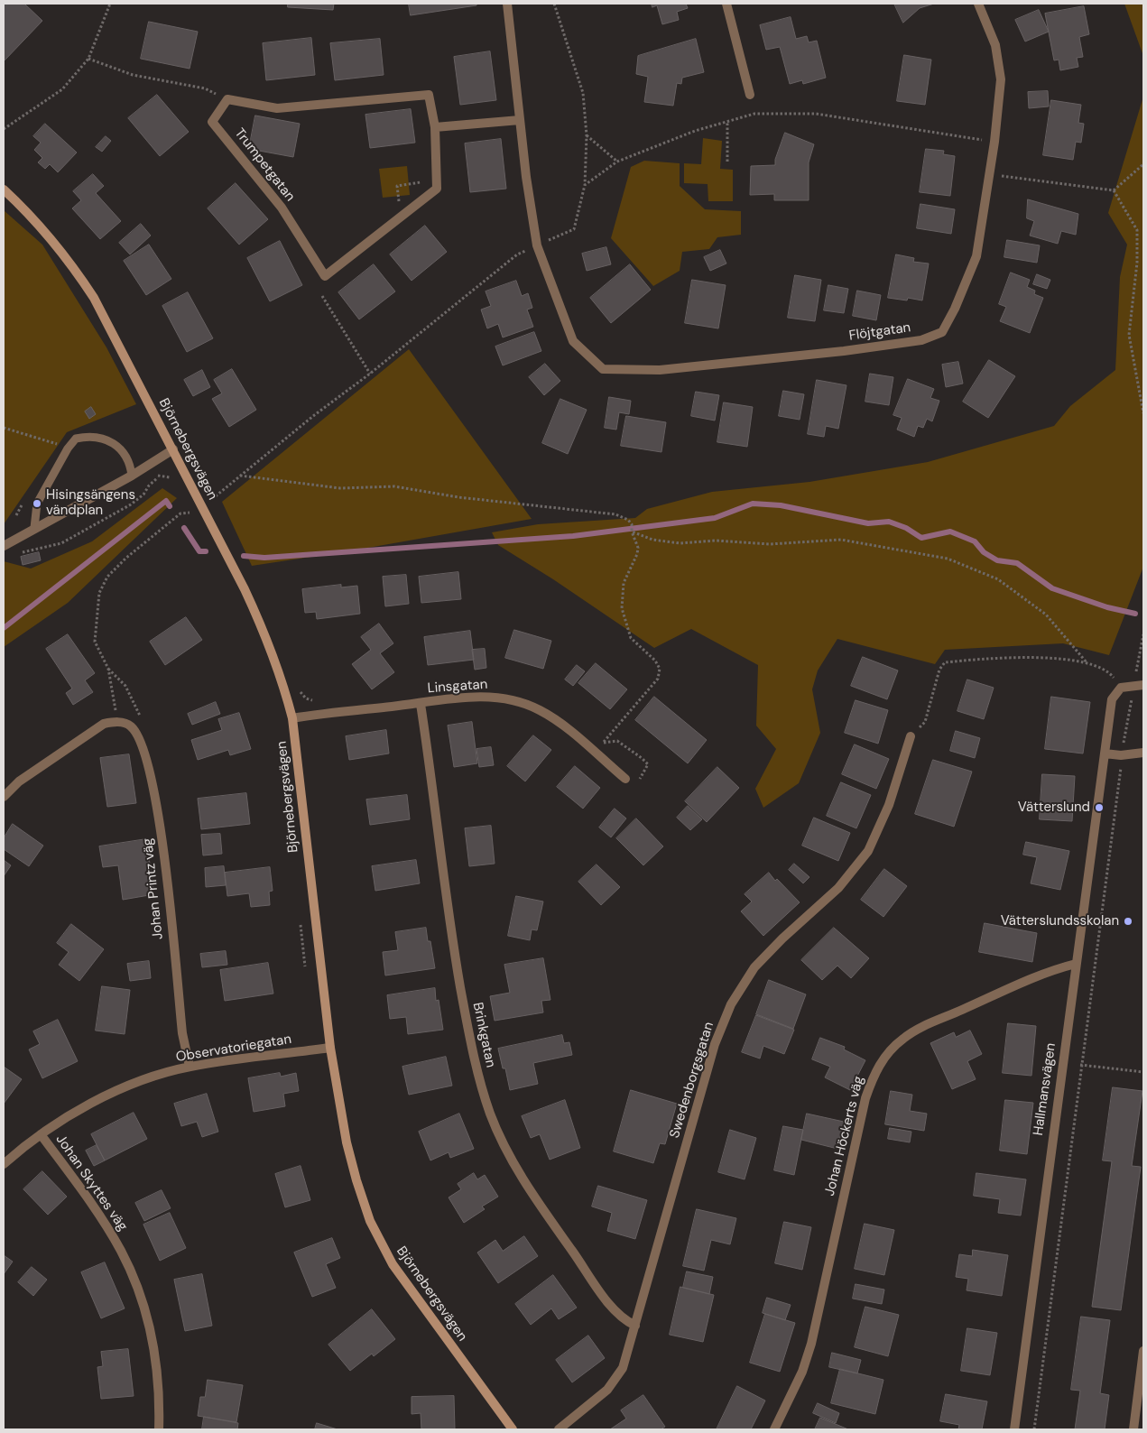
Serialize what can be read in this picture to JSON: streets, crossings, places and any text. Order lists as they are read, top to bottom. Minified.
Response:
{"streets":{"street":["Trumpetgatan","Flöjtgatan","Björnebergsvägen","Linsgatan","Johan Printz väg","Brinkgatan","Observatoriegatan","Swedenborgsgatan","Hallmansvägen","Johan Höckerts väg","Johan Skyttes väg"]},"crossings":[["Björnebergsvägen","Linsgatan"],["Björnebergsvägen","Observatoriegatan"],["Linsgatan","Brinkgatan"],["Johan Printz väg","Observatoriegatan"],["Brinkgatan","Swedenborgsgatan"],["Observatoriegatan","Johan Skyttes väg"],["Hallmansvägen","Johan Höckerts väg"]],"places":["Hisingsängens vändplan","Vätterslund","Vätterslundsskolan"]}
